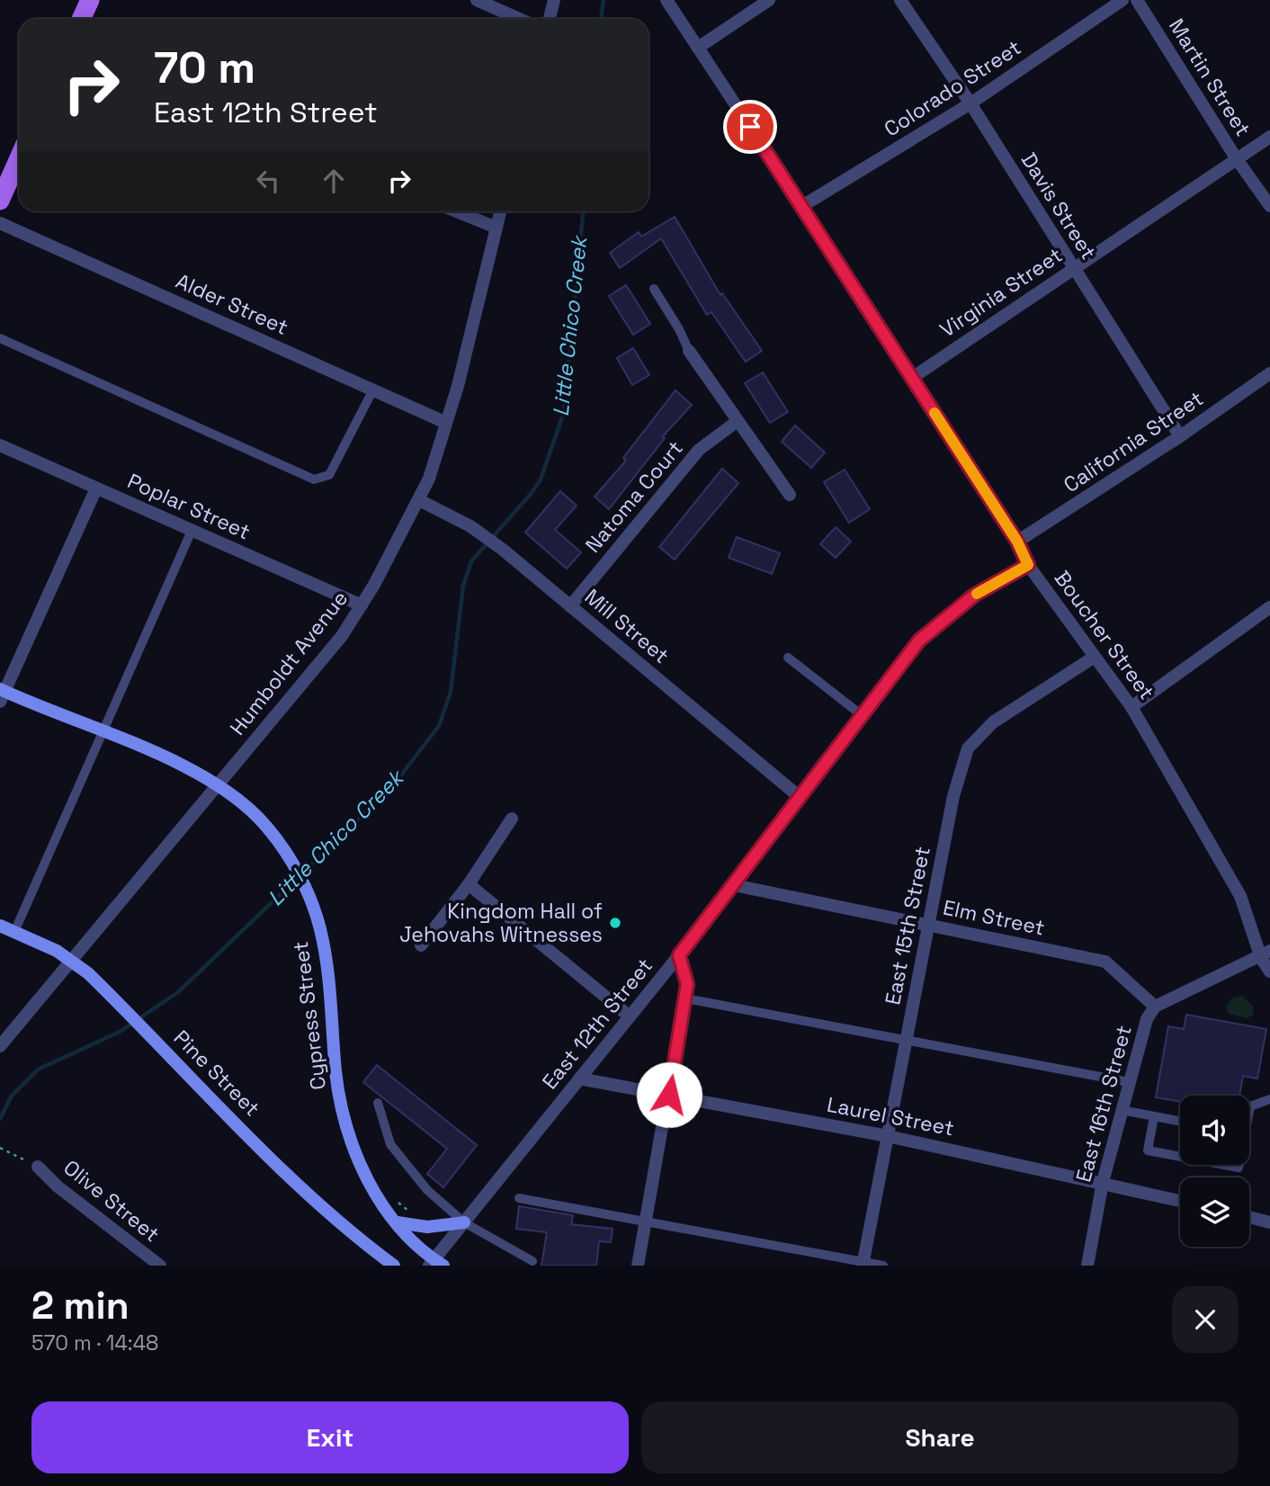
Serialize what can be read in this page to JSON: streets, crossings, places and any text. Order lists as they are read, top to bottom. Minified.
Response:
{"streets":{"street":["Martin Street","Colorado Street","Davis Street","Virginia Street","Alder Street","California Street","Natoma Court","Poplar Street","Mill Street","Boucher Street","Humboldt Avenue","Elm Street","East 15th Street","Cypress Street","East 12th Street","Pine Street","East 16th Street","Laurel Street","Olive Street"]},"crossings":[["Martin Street","Virginia Street"],["Colorado Street","Davis Street"],["Colorado Street","Boucher Street"],["Davis Street","Virginia Street"],["Davis Street","California Street"],["Virginia Street","Boucher Street"],["Alder Street","Humboldt Avenue"],["California Street","Boucher Street"],["Natoma Court","Mill Street"],["Poplar Street","Humboldt Avenue"],["Mill Street","Humboldt Avenue"],["Mill Street","East 12th Street"],["Boucher Street","East 15th Street"],["Boucher Street","East 12th Street"],["Boucher Street","East 16th Street"],["Humboldt Avenue","Cypress Street"],["Humboldt Avenue","Pine Street"],["Elm Street","East 15th Street"],["Elm Street","East 12th Street"],["Elm Street","East 16th Street"],["East 15th Street","Laurel Street"],["Cypress Street","East 12th Street"],["East 12th Street","Laurel Street"],["East 16th Street","Laurel Street"]],"water":["Little Chico Creek"],"places":["Kingdom Hall of Jehovahs Witnesses"],"page":{"turn":["70 m","East 12th Street"],"heading":["2 min","570 m · 14:48"],"buttons":["Exit","Share"]}}
